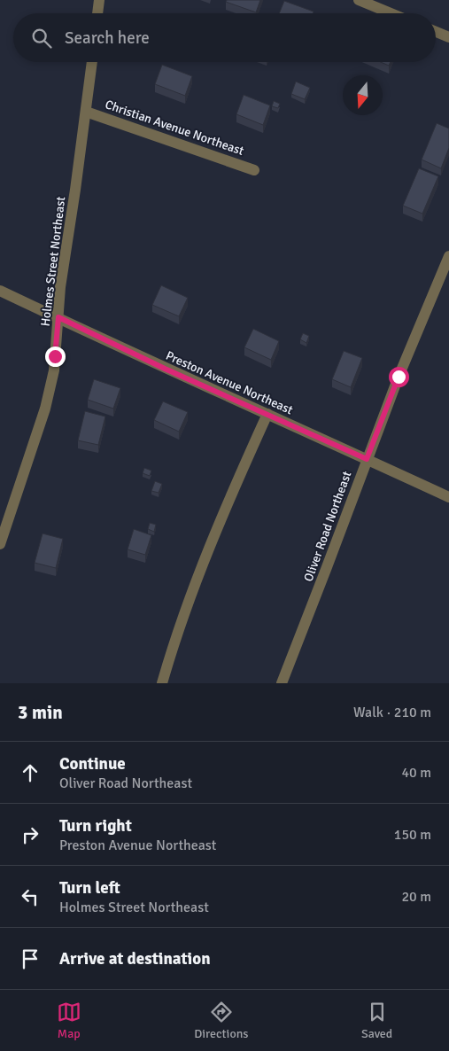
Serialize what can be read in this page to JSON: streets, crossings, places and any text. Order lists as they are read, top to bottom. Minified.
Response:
{"streets":{"street":["Christian Avenue Northeast","Holmes Street Northeast","Preston Avenue Northeast","Oliver Road Northeast"]},"crossings":[["Christian Avenue Northeast","Holmes Street Northeast"],["Holmes Street Northeast","Preston Avenue Northeast"],["Preston Avenue Northeast","Oliver Road Northeast"]],"north":"bottom","page":{"search":"Search here","heading":["3 min","Walk · 210 m"],"list":[["Continue","Oliver Road Northeast","40 m"],["Turn right","Preston Avenue Northeast","150 m"],["Turn left","Holmes Street Northeast","20 m"],"Arrive at destination"],"nav":["Map","Directions","Saved"]}}
